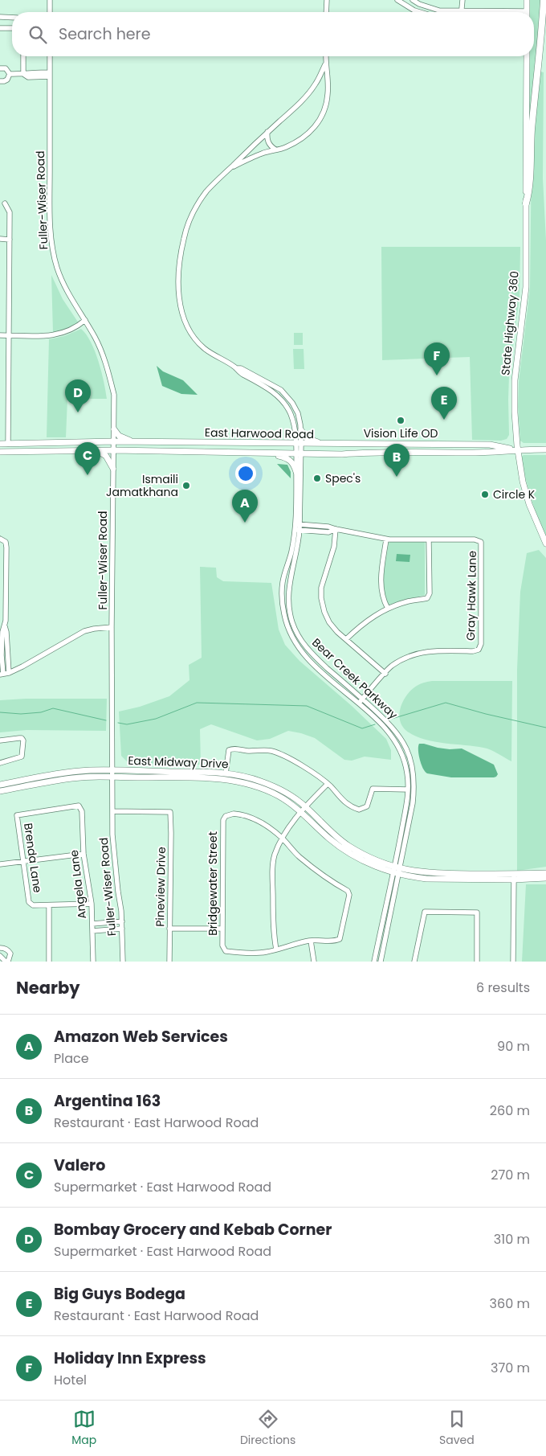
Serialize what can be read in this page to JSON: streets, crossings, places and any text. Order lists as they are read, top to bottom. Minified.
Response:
{"streets":{"main road":["State Highway 360","East Harwood Road","East Midway Drive"],"street":["Fuller-Wiser Road","Gray Hawk Lane","Bear Creek Parkway","Brenda Lane","Bridgewater Street","Angela Lane","Pineview Drive"]},"crossings":[["Fuller-Wiser Road","East Harwood Road"],["Fuller-Wiser Road","East Midway Drive"],["Fuller-Wiser Road","Pineview Drive"],["State Highway 360","East Harwood Road"],["East Harwood Road","Bear Creek Parkway"],["Bear Creek Parkway","East Midway Drive"],["Brenda Lane","Angela Lane"]],"places":["Vision Life OD","Spec's","Ismaili Jamatkhana","Circle K"],"page":{"search":"Search here","pins":["F","D","E","C","B","A"],"heading":["Nearby","6 results"],"list":[{"mark":"A","name":"Amazon Web Services","note":"Place","value":"90 m"},{"mark":"B","name":"Argentina 163","note":"Restaurant · East Harwood Road","value":"260 m"},{"mark":"C","name":"Valero","note":"Supermarket · East Harwood Road","value":"270 m"},{"mark":"D","name":"Bombay Grocery and Kebab Corner","note":"Supermarket · East Harwood Road","value":"310 m"},{"mark":"E","name":"Big Guys Bodega","note":"Restaurant · East Harwood Road","value":"360 m"},{"mark":"F","name":"Holiday Inn Express","note":"Hotel","value":"370 m"}],"nav":["Map","Directions","Saved"]}}
